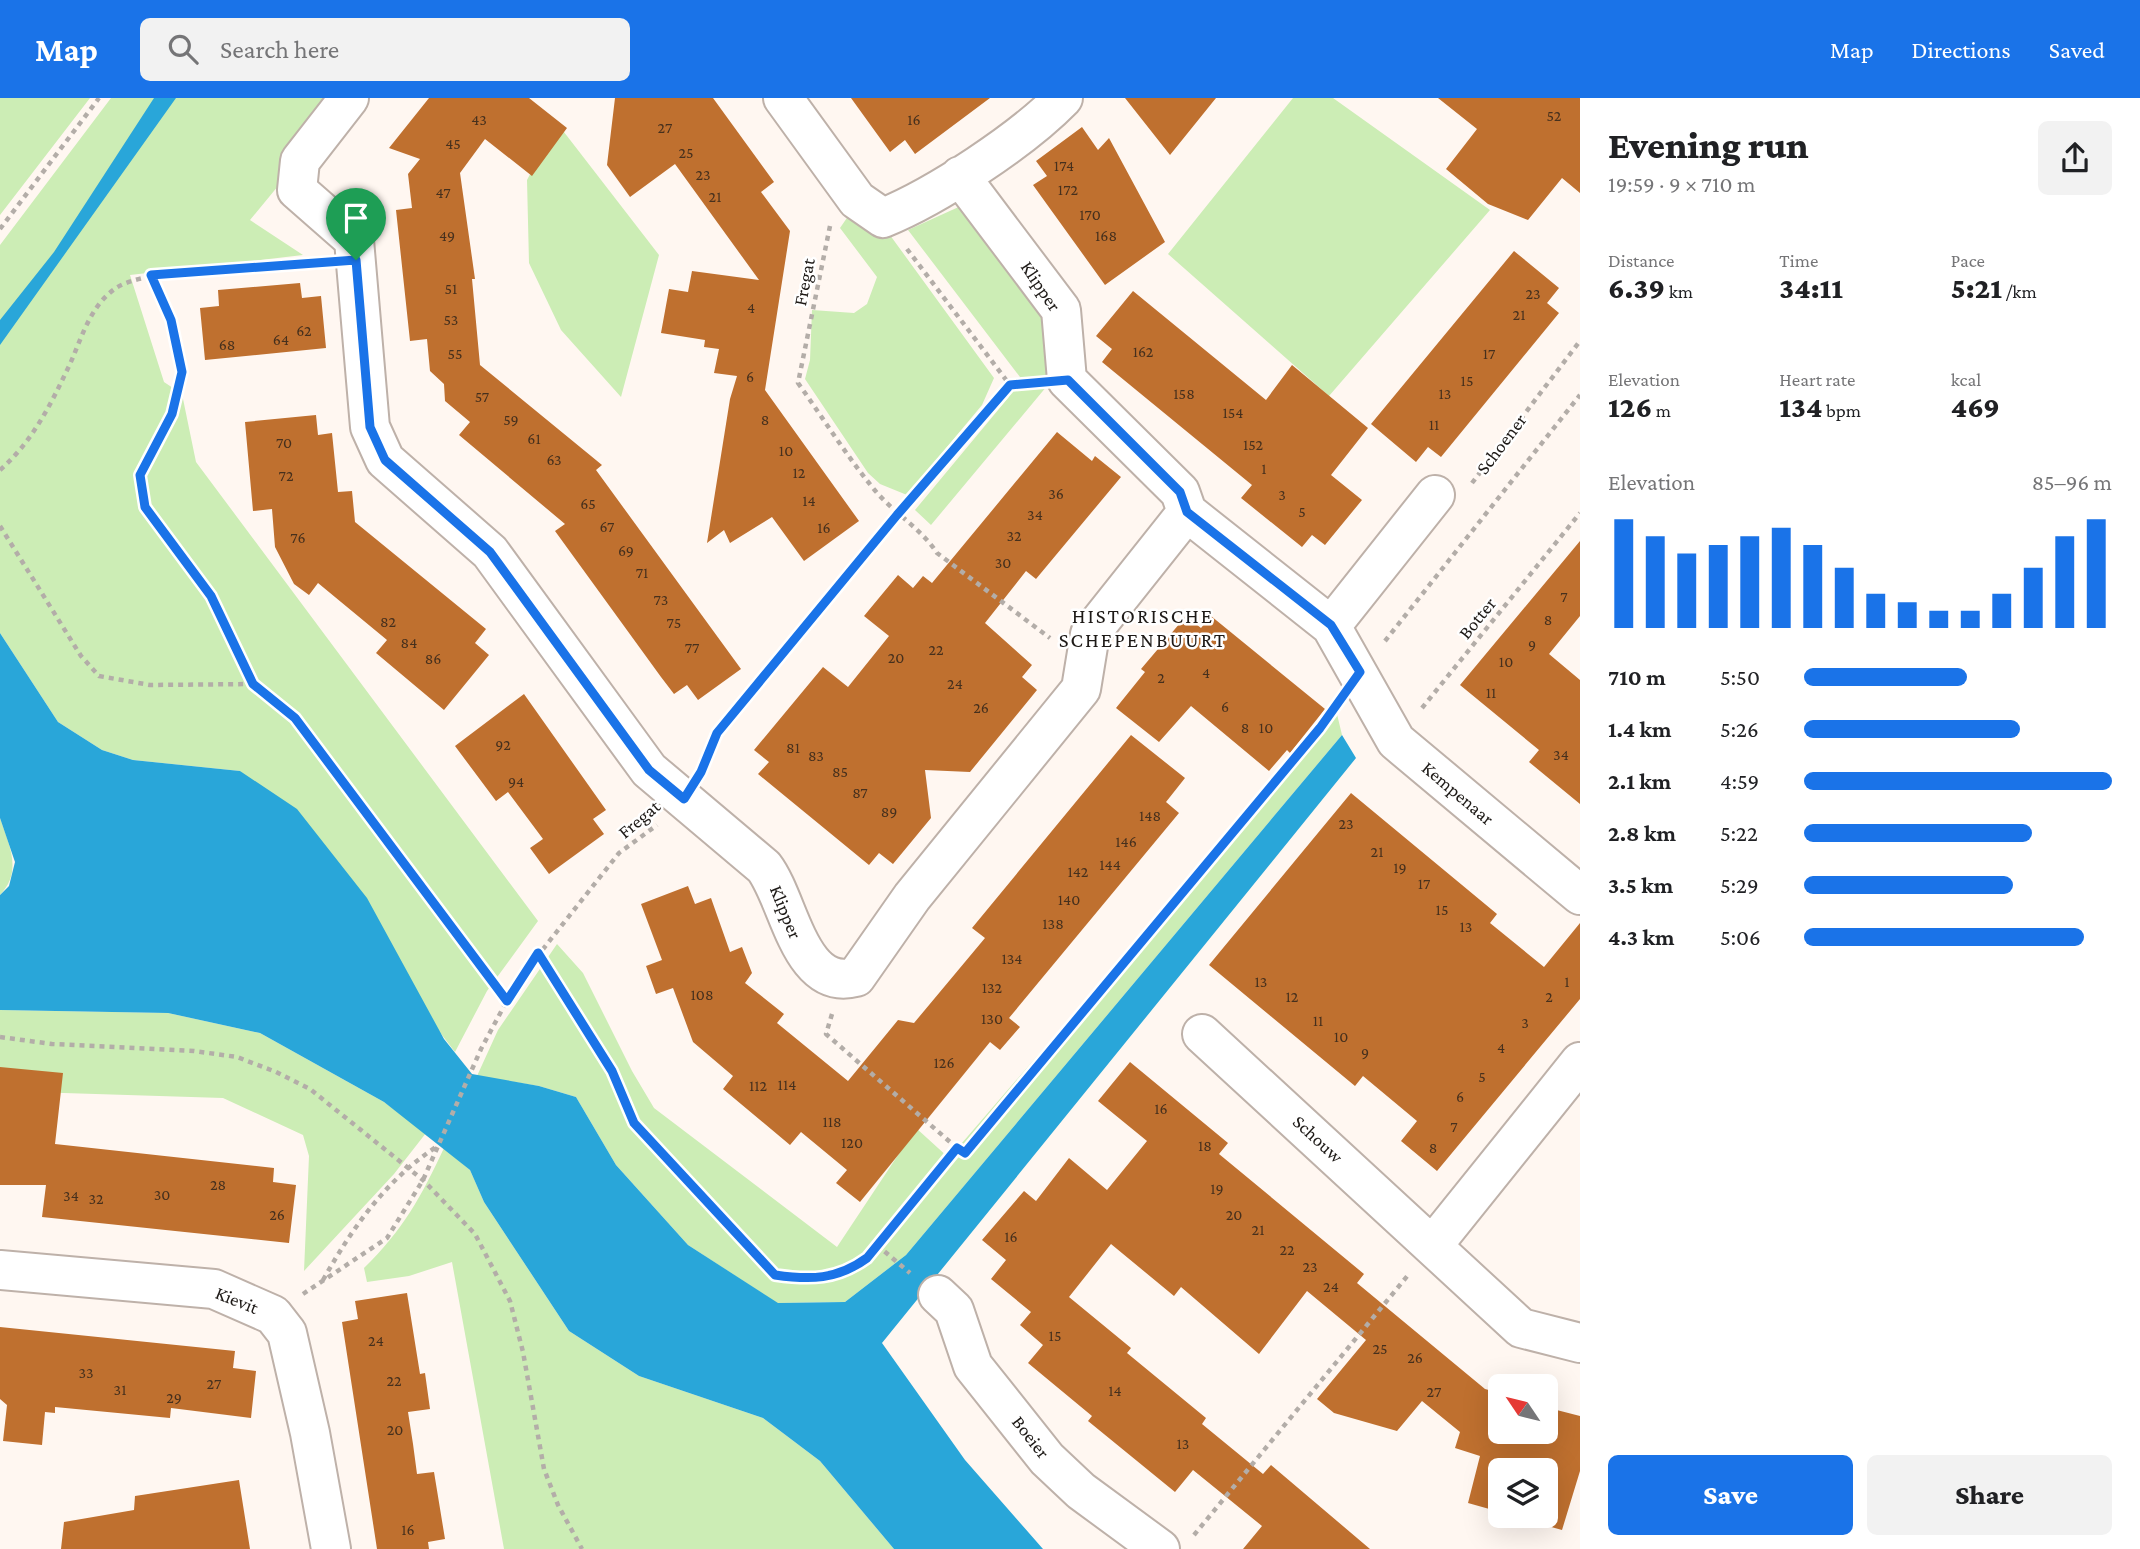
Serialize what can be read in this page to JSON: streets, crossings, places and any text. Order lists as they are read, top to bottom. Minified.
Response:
{"streets":{"street":["Klipper","Kempenaar","Schouw","Kievit","Boeier"],"path":["Fregat","Schoener","Botter"]},"crossings":[["Fregat","Klipper"],["Botter","Kempenaar"]],"districts":["HISTORISCHE SCHEPENBUURT"],"house_numbers":["52","43","16","27","45","25","174","23","172","47","21","170","49","168","51","23","4","21","53","62","64","68","162","55","17","6","15","158","13","57","154","59","8","11","61","70","152","10","63","1","12","72","36","3","14","65","5","34","67","16","32","76","69","30","71","7","73","8","82","75","84","9","77","22","20","86","10","4","2","24","11","6","26","8","10","92","81","34","83","85","94","87","89","148","23","146","21","144","19","142","17","140","15","138","13","134","13","1","132","108","12","2","130","11","3","10","4","9","126","5","114","112","6","16","118","7","120","18","8","28","19","30","34","32","26","20","21","16","22","23","24","15","24","25","26","33","22","27","31","14","27","29","20","13","16"],"north":"top left","page":{"header":"Map","search":"Search here","nav":["Map","Directions","Saved"],"heading":["Evening run","19:59 · 9 × 710 m"],"stats":[["Distance","6.39 km"],["Time","34:11"],["Pace","5:21 /km"],["Elevation","126 m"],["Heart rate","134 bpm"],["kcal","469"]],"chart":["Elevation","85–96 m"],"list":[{"name":"710 m","note":"5:50"},{"name":"1.4 km","note":"5:26"},{"name":"2.1 km","note":"4:59"},{"name":"2.8 km","note":"5:22"},{"name":"3.5 km","note":"5:29"},{"name":"4.3 km","note":"5:06"}],"buttons":["Save","Share"]}}
